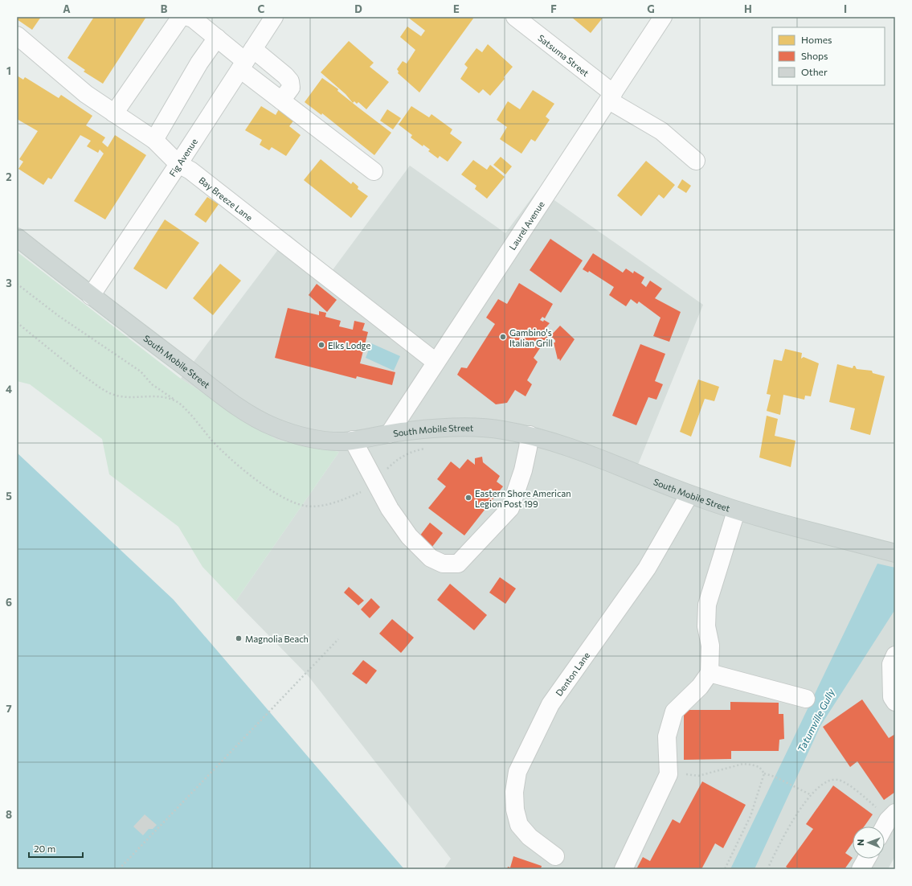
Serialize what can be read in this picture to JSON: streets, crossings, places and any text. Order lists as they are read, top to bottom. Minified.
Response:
{"streets":{"main road":["South Mobile Street"],"street":["Satsuma Street","Fig Avenue","Bay Breeze Lane","Laurel Avenue","Denton Lane"]},"crossings":[["Satsuma Street","Laurel Avenue"],["Fig Avenue","Bay Breeze Lane"],["Fig Avenue","South Mobile Street"],["Bay Breeze Lane","Laurel Avenue"],["Laurel Avenue","South Mobile Street"],["South Mobile Street","Denton Lane"]],"water":["Tatumville Gully"],"places":["Gambino's Italian Grill","Elks Lodge","Eastern Shore American Legion Post 199","Magnolia Beach"],"legend":["Homes","Shops","Other"],"scale_bar":"20 m","north":"left","grid":{"columns":["A","B","C","D","E","F","G","H","I"],"rows":["1","2","3","4","5","6","7","8"]}}
